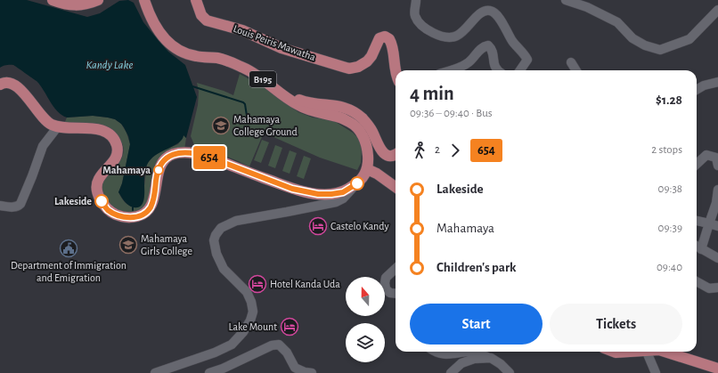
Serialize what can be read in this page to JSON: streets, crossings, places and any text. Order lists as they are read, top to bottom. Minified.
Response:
{"streets":{"main road":["Louis Peiris Mawatha","B195"]},"water":["Kandy Lake"],"places":{"school or university":["Mahamaya College Ground","Mahamaya Girls College"],"other":["Mahamaya","Lakeside"],"hotel":["Castelo Kandy","Hotel Kanda Uda","Lake Mount"],"public building":["Department of Immigration and Emigration"]},"lines":["bus line 654"],"north":"top","page":{"on_map":"654","heading":["4 min","09:36 – 09:40 · Bus","$1.28"],"legs":["2","654","2 stops"],"list":[{"name":"Lakeside","value":"09:38"},{"name":"Mahamaya","value":"09:39"},{"name":"Children's park","value":"09:40"}],"buttons":["Start","Tickets"]}}
